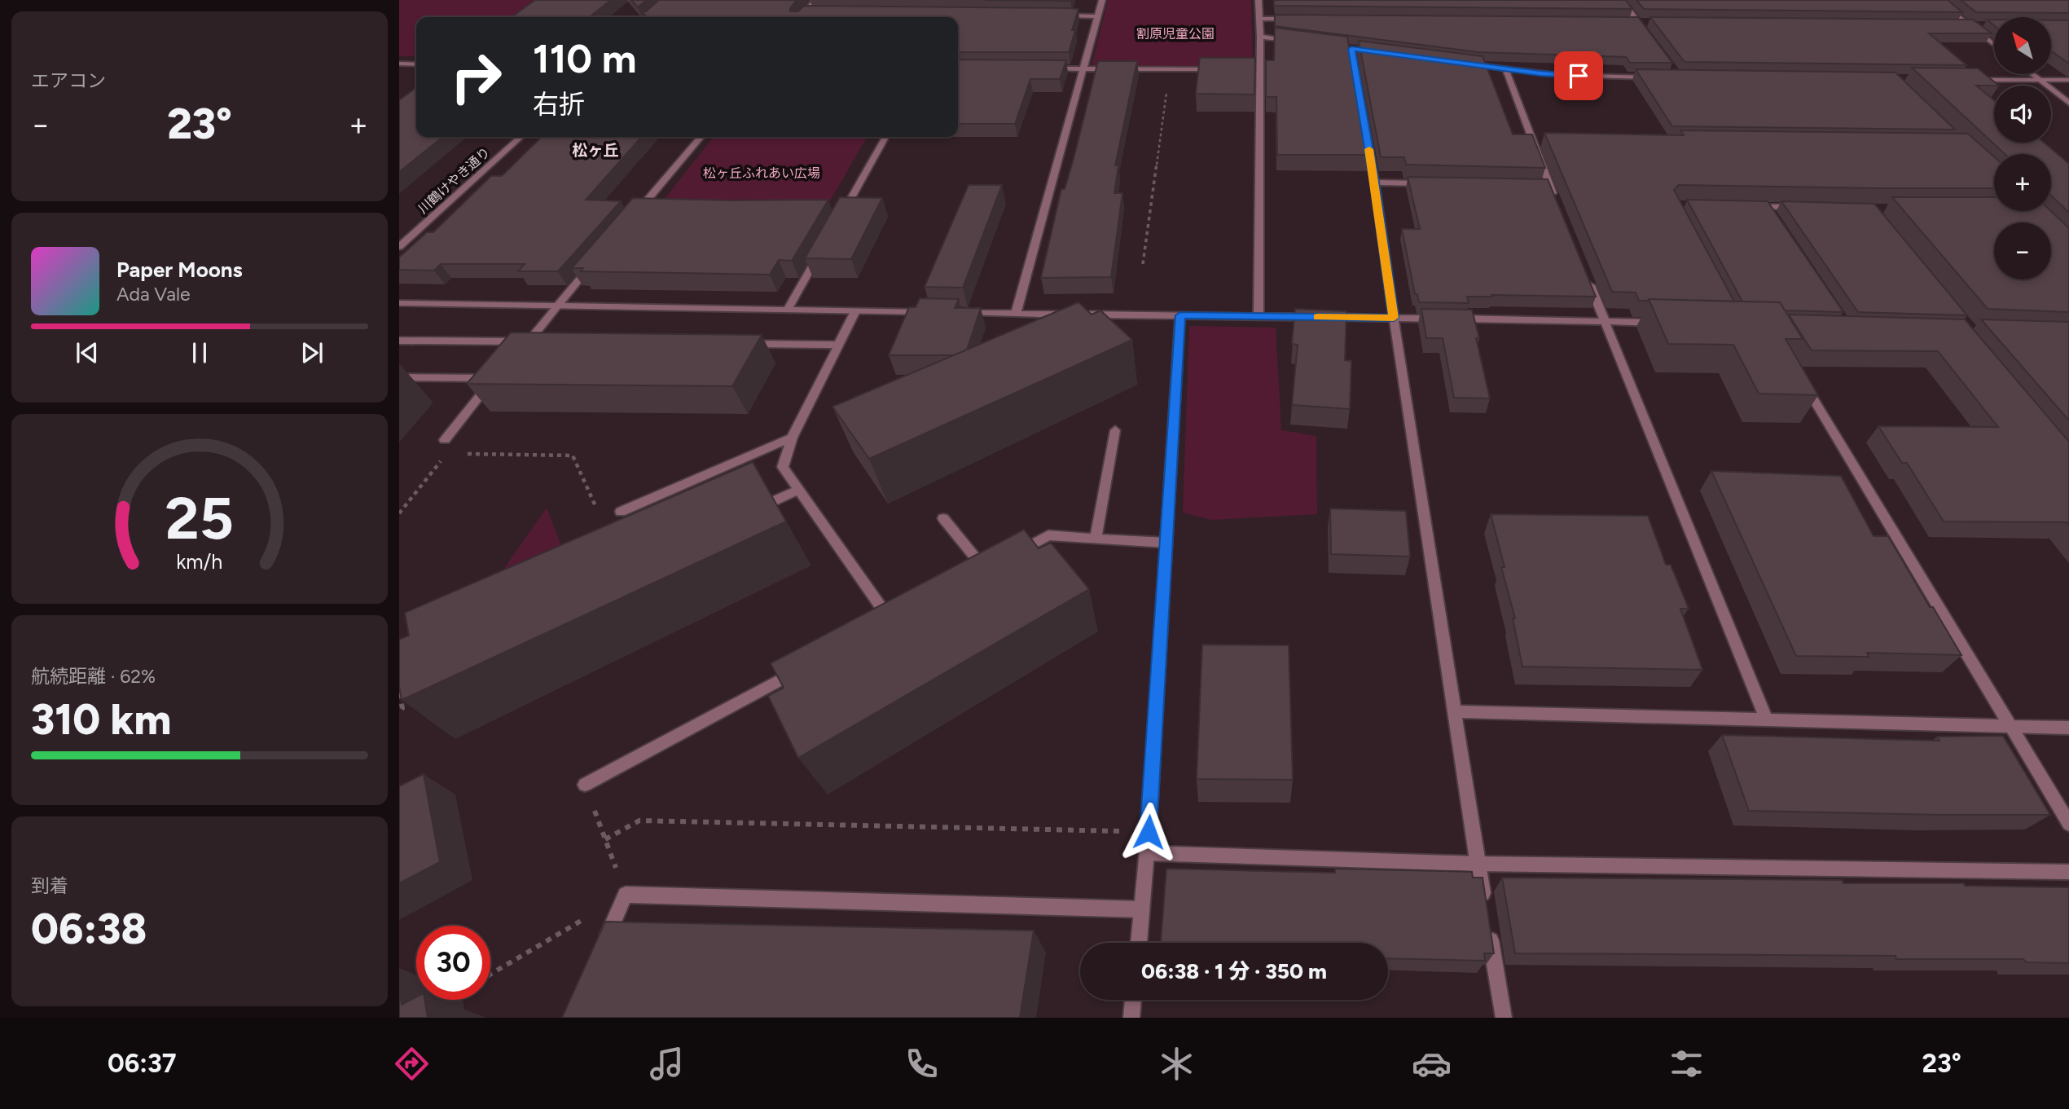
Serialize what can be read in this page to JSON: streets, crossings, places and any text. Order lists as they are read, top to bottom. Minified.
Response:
{"streets":{"street":["川鶴けやき通り"]},"districts":["松ヶ丘"],"parks":["割原児童公園","松ヶ丘ふれあい広場"],"north":"top left","page":{"tile":["エアコン",["航続距離 · 62%","310 km"],["到着","06:38"]],"map_buttons":["+","−"],"turn":["110 m","右折"],"heat":["−","23°","+"],"song":["Paper Moons","Ada Vale"],"limit":"30","trip":"06:38 · 1 分 · 350 m","tabs":["06:37","23°"],"gauge":["25","km/h"]}}
